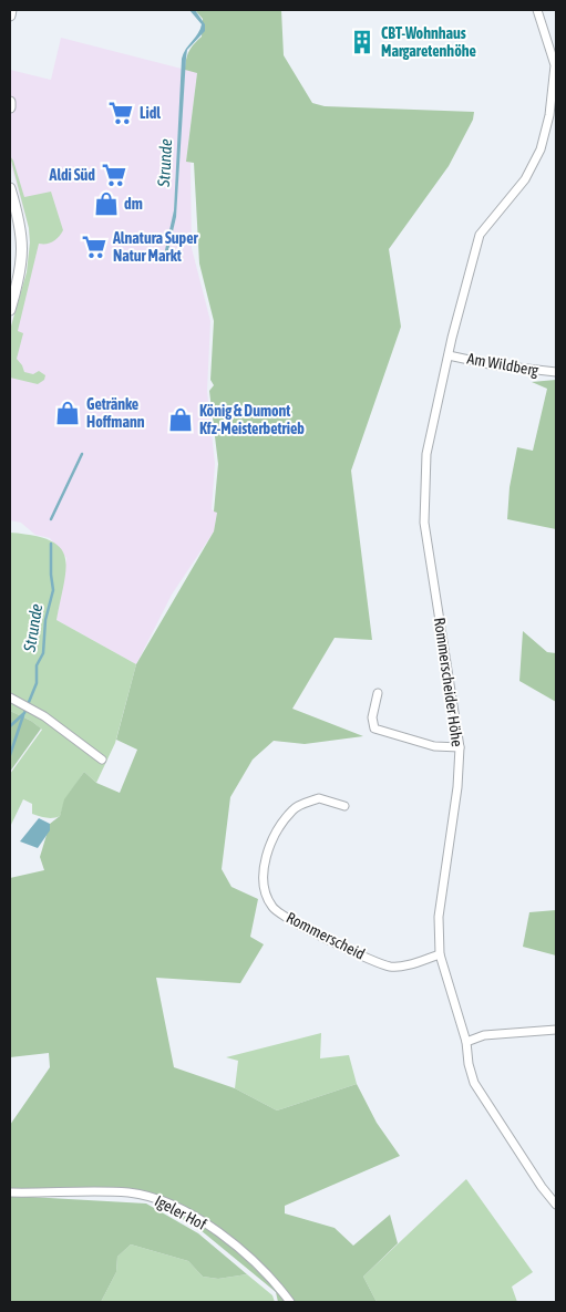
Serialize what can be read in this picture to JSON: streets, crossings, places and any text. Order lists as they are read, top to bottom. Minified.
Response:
{"streets":{"street":["Am Wildberg","Rommerscheider Höhe","Rommerscheid","Igeler Hof"]},"crossings":[["Am Wildberg","Rommerscheider Höhe"],["Rommerscheider Höhe","Rommerscheid"]],"water":["Strunde"],"places":{"building":["CBT-Wohnhaus Margaretenhöhe"],"supermarket":["Lidl","Aldi Süd","Alnatura Super Natur Markt"],"shop":["dm","Getränke Hoffmann","König & Dumont Kfz-Meisterbetrieb"]}}
